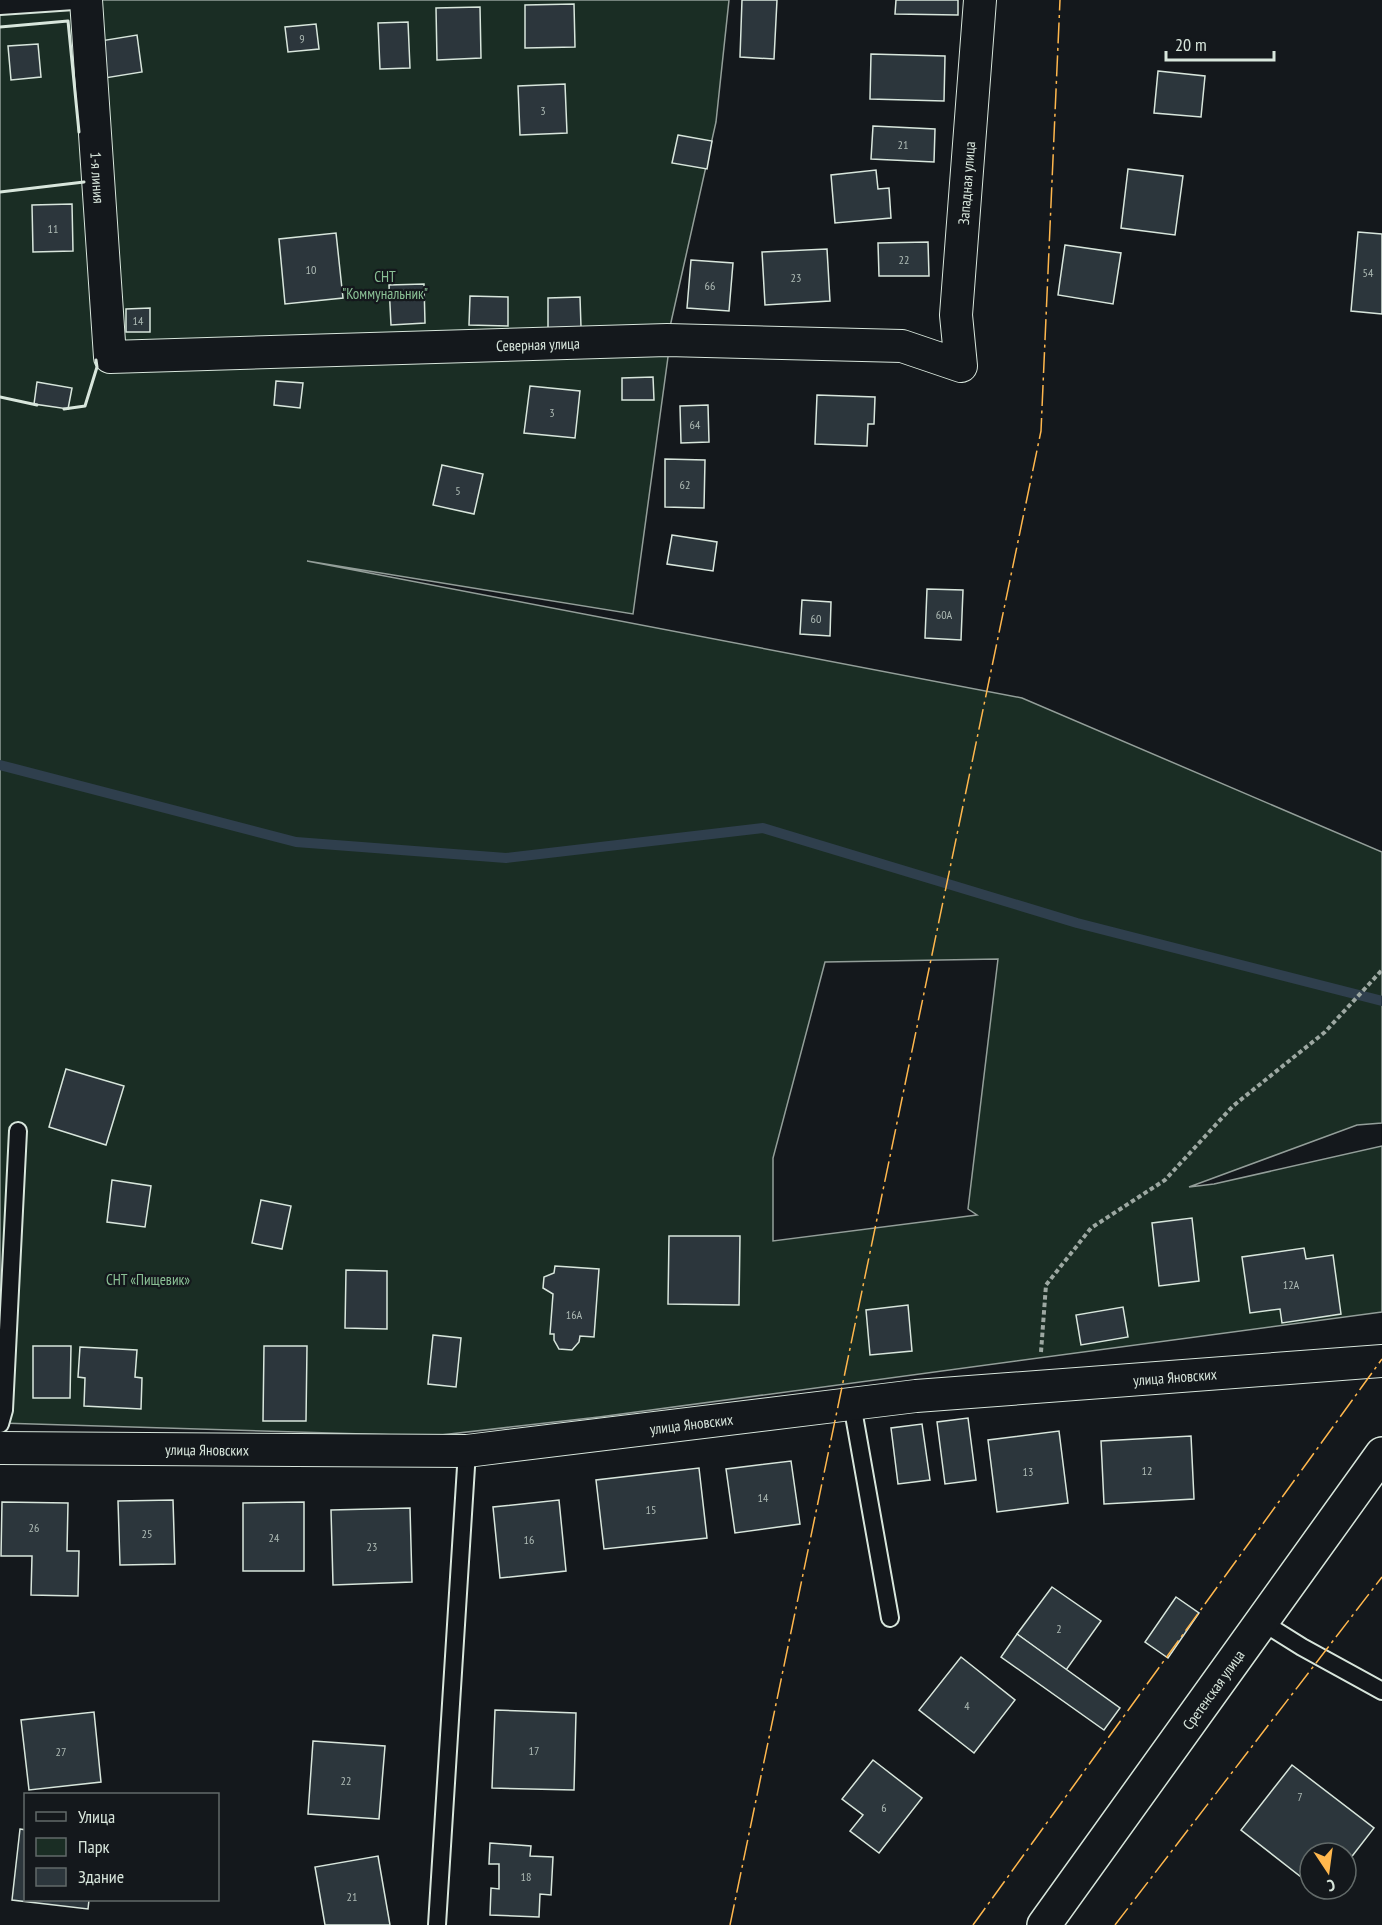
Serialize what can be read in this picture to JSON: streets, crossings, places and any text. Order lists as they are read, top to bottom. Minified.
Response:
{"streets":{"street":["1-я линия","Западная улица","Северная улица","улица Яновских","Сретенская улица"]},"crossings":[["1-я линия","Северная улица"],["Западная улица","Северная улица"]],"parks":["СНТ \"Коммунальник\"","СНТ «Пищевик»"],"house_numbers":["9","3","21","11","22","10","54","23","66","14","3","64","62","5","60А","60","12А","16А","12","13","14","15","26","25","24","16","23","2","4","17","27","22","7","6","18","21"],"legend":["Улица","Парк","Здание"],"scale_bar":"20 m","north":"bottom"}
